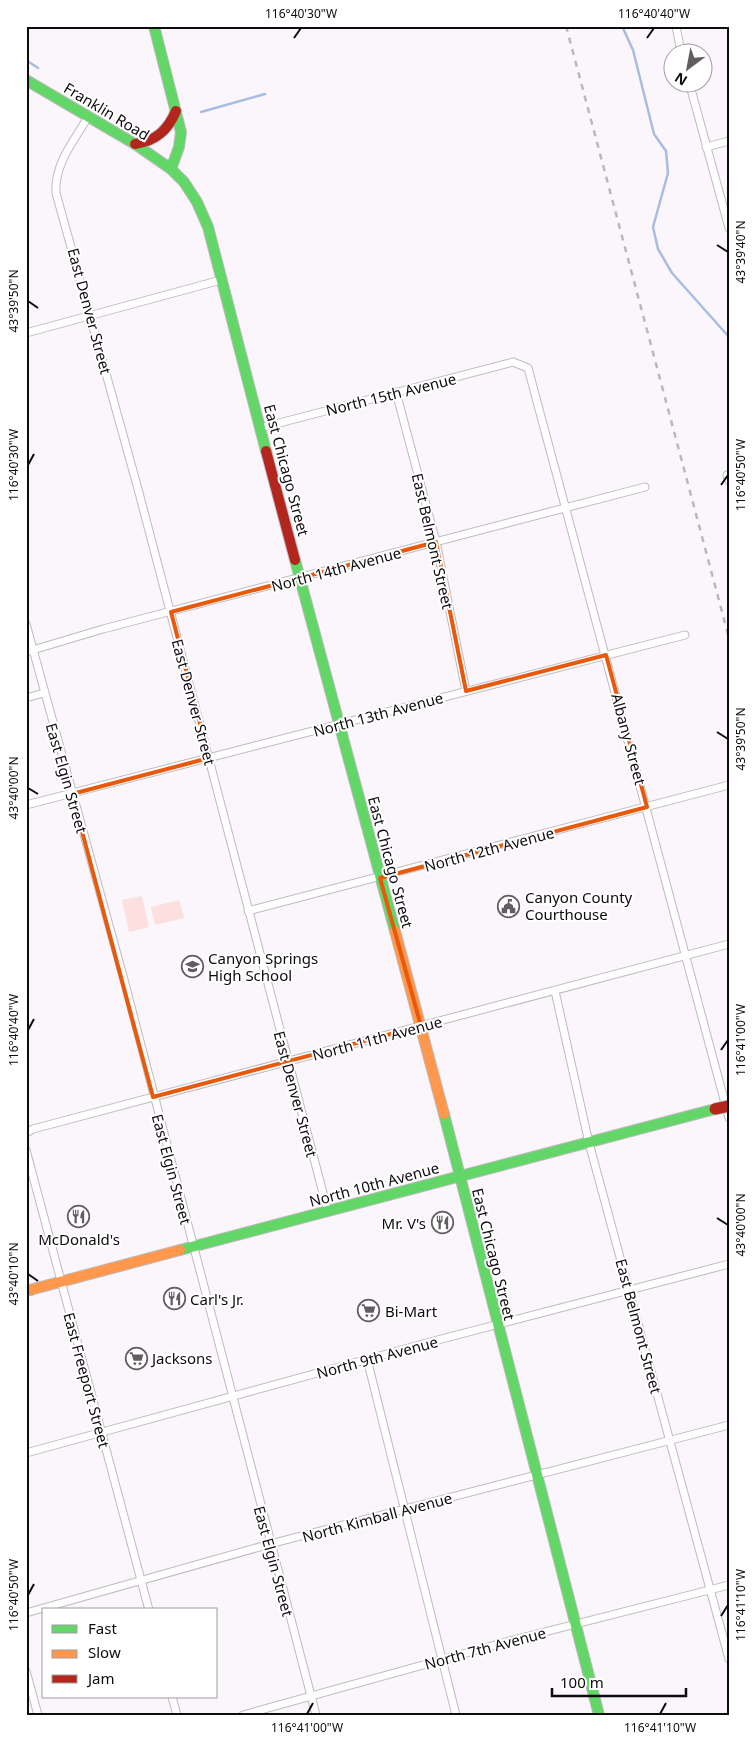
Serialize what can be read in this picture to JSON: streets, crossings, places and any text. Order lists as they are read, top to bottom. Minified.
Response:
{"streets":{"street":["Franklin Road","East Denver Street","North 15th Avenue","East Chicago Street","East Belmont Street","North 14th Avenue","North 13th Avenue","Albany Street","East Elgin Street","North 12th Avenue","North 11th Avenue","North 10th Avenue","North 9th Avenue","East Freeport Street","North Kimball Avenue","North 7th Avenue"]},"crossings":[["Franklin Road","East Denver Street"],["Franklin Road","East Chicago Street"],["East Denver Street","North 14th Avenue"],["East Denver Street","North 13th Avenue"],["East Denver Street","North 12th Avenue"],["East Denver Street","North 11th Avenue"],["East Denver Street","North 10th Avenue"],["North 15th Avenue","East Chicago Street"],["North 15th Avenue","East Belmont Street"],["North 15th Avenue","Albany Street"],["East Chicago Street","North 14th Avenue"],["East Chicago Street","North 13th Avenue"],["East Chicago Street","North 12th Avenue"],["East Chicago Street","North 11th Avenue"],["East Chicago Street","North 10th Avenue"],["East Chicago Street","North 9th Avenue"],["East Chicago Street","North Kimball Avenue"],["East Chicago Street","North 7th Avenue"],["East Belmont Street","North 14th Avenue"],["East Belmont Street","North 13th Avenue"],["East Belmont Street","North 11th Avenue"],["East Belmont Street","North 10th Avenue"],["East Belmont Street","North 9th Avenue"],["East Belmont Street","North Kimball Avenue"],["East Belmont Street","North 7th Avenue"],["North 14th Avenue","Albany Street"],["North 14th Avenue","East Elgin Street"],["North 13th Avenue","Albany Street"],["North 13th Avenue","East Elgin Street"],["Albany Street","North 12th Avenue"],["Albany Street","North 11th Avenue"],["East Elgin Street","North 11th Avenue"],["East Elgin Street","North 10th Avenue"],["East Elgin Street","North 9th Avenue"],["East Elgin Street","North Kimball Avenue"],["East Elgin Street","North 7th Avenue"],["North 10th Avenue","East Freeport Street"],["North 9th Avenue","East Freeport Street"],["East Freeport Street","North Kimball Avenue"]],"places":{"public building":["Canyon County Courthouse"],"school or university":["Canyon Springs High School"],"restaurant":["McDonald's","Mr. V's","Carl's Jr."],"supermarket":["Bi-Mart","Jacksons"]},"legend":["Fast","Slow","Jam"],"scale_bar":"100 m","north":"bottom left","coordinates":["116°40'30\"W","116°40'40\"W","43°39'40\"N","43°39'50\"N","116°40'50\"W","43°40'00\"N","116°41'00\"W","43°40'10\"N","116°41'10\"W"]}
